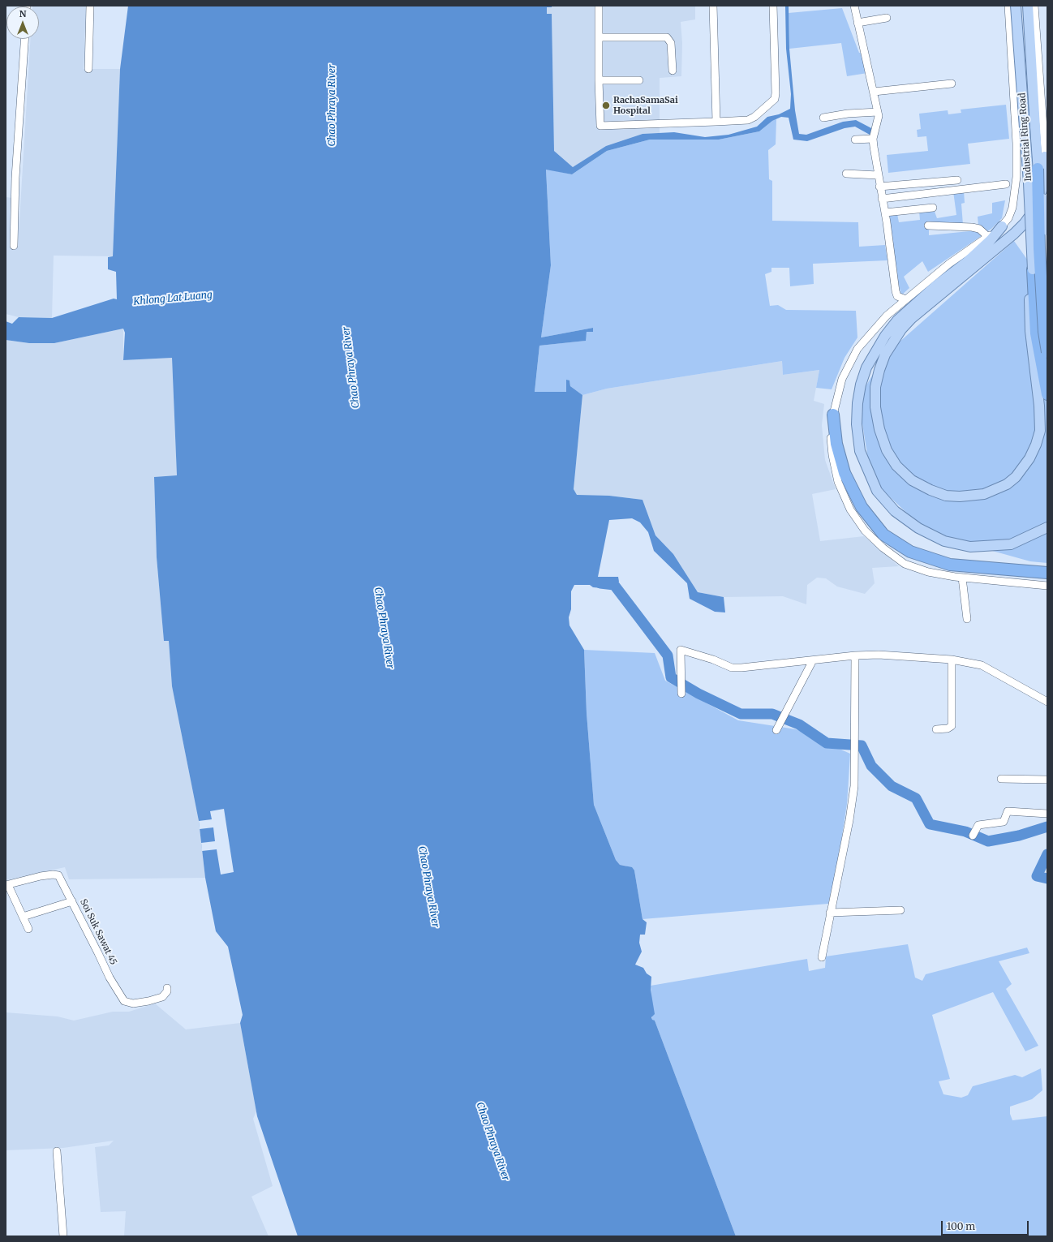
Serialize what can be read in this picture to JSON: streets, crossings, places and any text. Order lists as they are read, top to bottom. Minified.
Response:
{"streets":{"main road":["Industrial Ring Road"],"street":["Soi Suk Sawat 45"]},"water":["Chao Phraya River","Khlong Lat Luang"],"places":["RachaSamaSai Hospital"],"scale_bar":"100 m","north":"top"}
